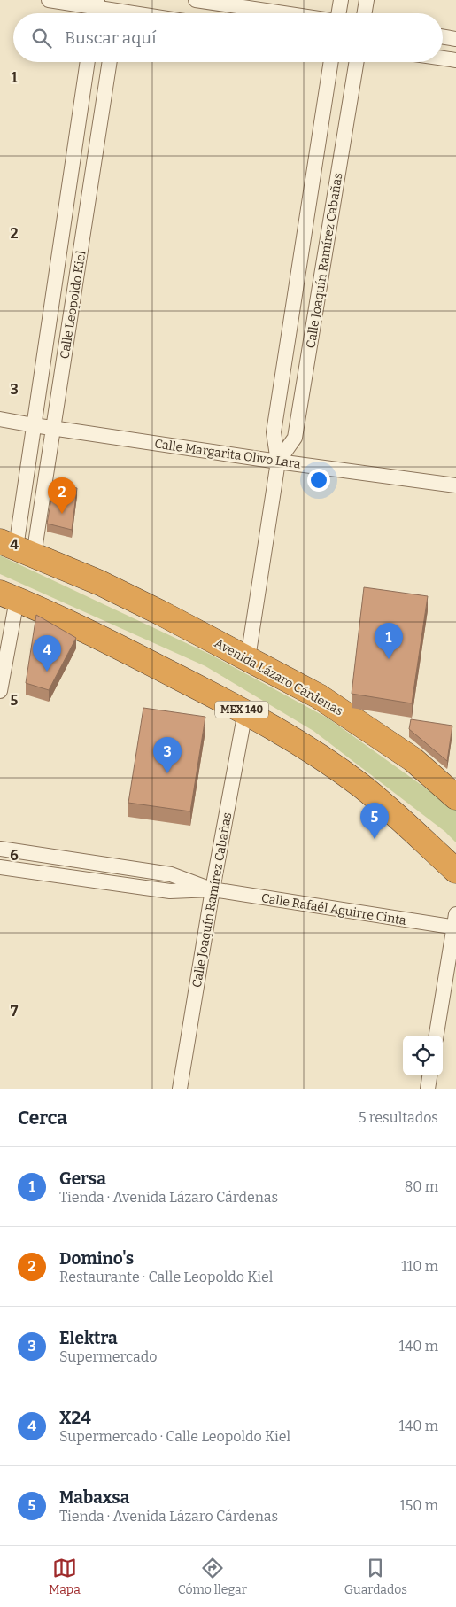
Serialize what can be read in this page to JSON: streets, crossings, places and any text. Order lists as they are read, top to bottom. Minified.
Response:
{"streets":{"highway":["Avenida Lázaro Cárdenas","MEX 140"],"street":["Calle Joaquín Ramírez Cabañas","Calle Leopoldo Kiel","Calle Margarita Olivo Lara","Calle Rafaél Aguirre Cinta"]},"crossings":[["Calle Joaquín Ramírez Cabañas","Calle Margarita Olivo Lara"],["Calle Joaquín Ramírez Cabañas","Avenida Lázaro Cárdenas"],["Calle Joaquín Ramírez Cabañas","Calle Rafaél Aguirre Cinta"],["Calle Leopoldo Kiel","Calle Margarita Olivo Lara"],["Calle Leopoldo Kiel","Avenida Lázaro Cárdenas"]],"page":{"search":"Buscar aquí","pins":["2","1","4","3","5"],"heading":["Cerca","5 resultados"],"list":[{"mark":"1","name":"Gersa","note":"Tienda · Avenida Lázaro Cárdenas","value":"80 m"},{"mark":"2","name":"Domino's","note":"Restaurante · Calle Leopoldo Kiel","value":"110 m"},{"mark":"3","name":"Elektra","note":"Supermercado","value":"140 m"},{"mark":"4","name":"X24","note":"Supermercado · Calle Leopoldo Kiel","value":"140 m"},{"mark":"5","name":"Mabaxsa","note":"Tienda · Avenida Lázaro Cárdenas","value":"150 m"}],"nav":["Mapa","Cómo llegar","Guardados"]},"grid":{"rows":["1","2","3","4","5","6","7"]}}
